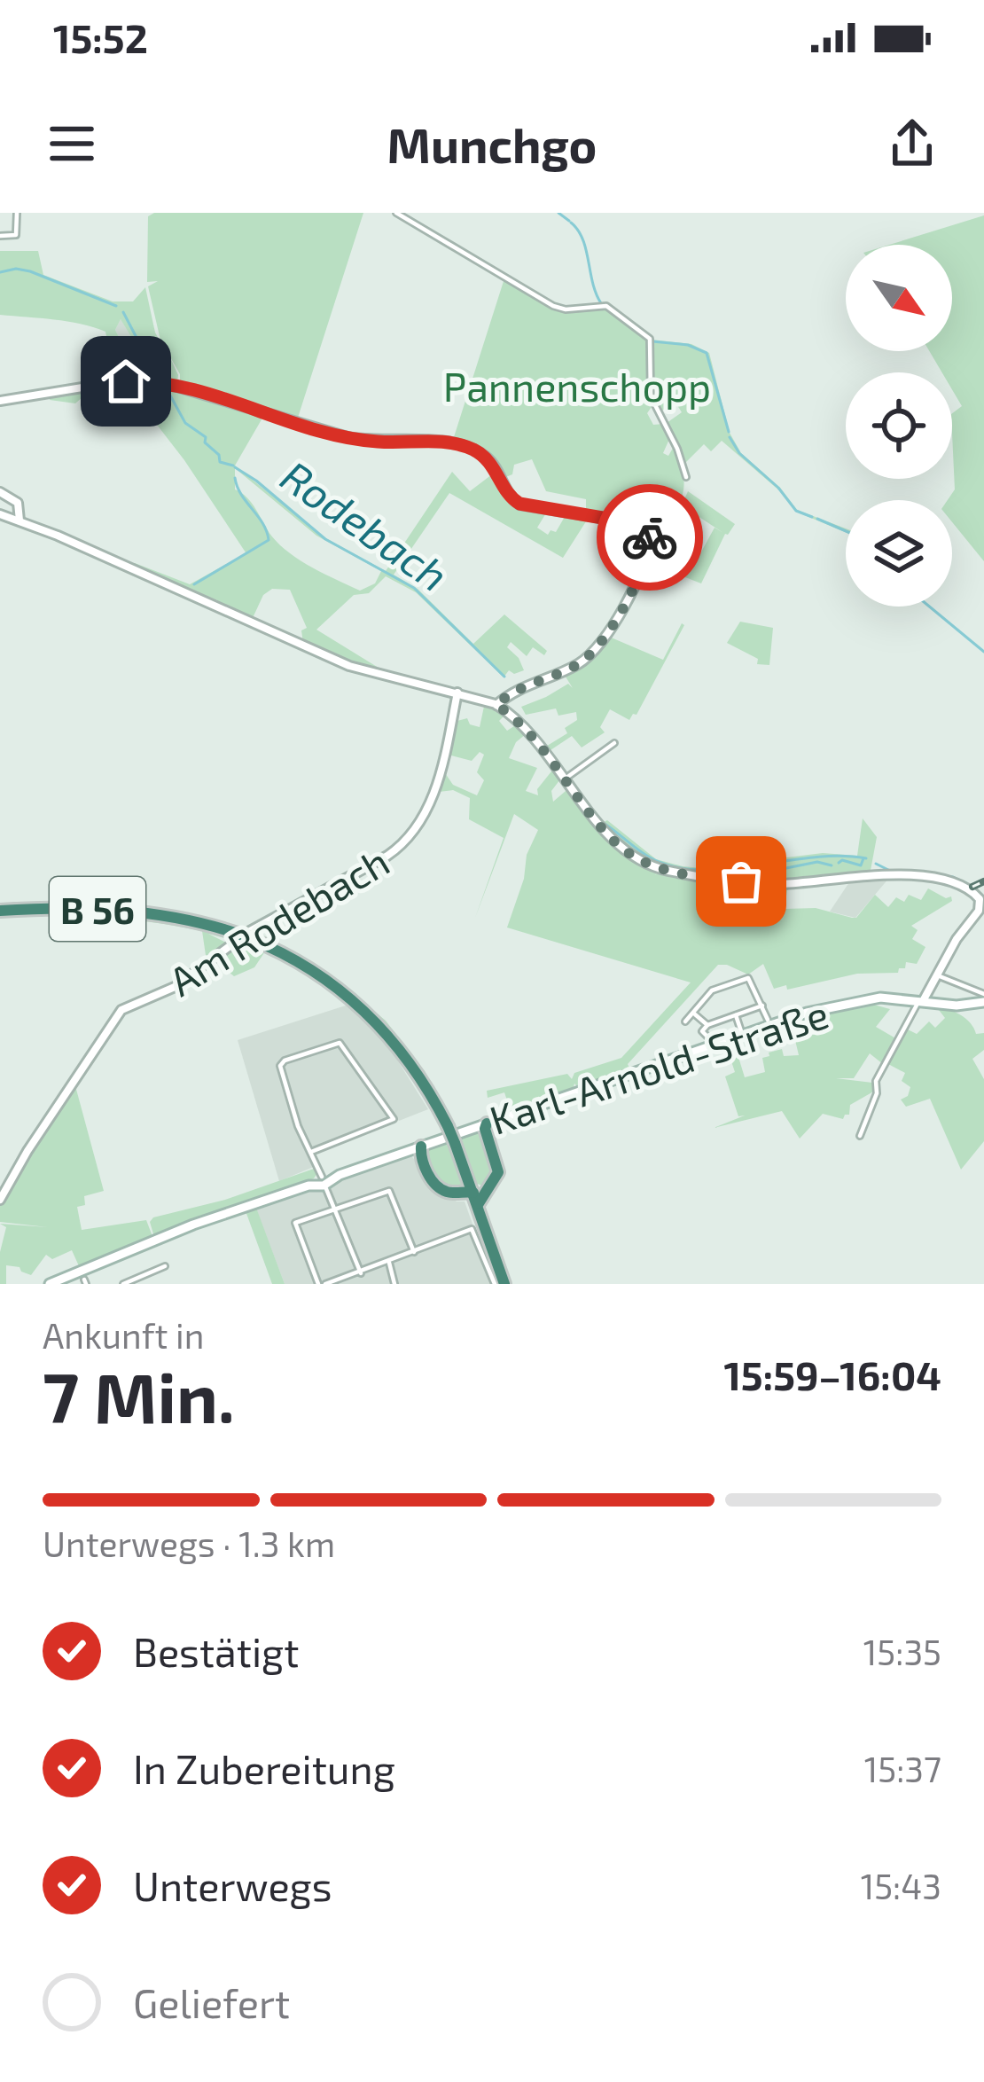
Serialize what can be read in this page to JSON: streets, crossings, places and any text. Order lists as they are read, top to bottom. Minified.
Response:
{"streets":{"highway":["B 56"],"main road":["Karl-Arnold-Straße"],"street":["Am Rodebach"]},"water":["Rodebach"],"parks":["Pannenschopp"],"north":"bottom right","page":{"status":"15:52","header":"Munchgo","heading":["7 Min.","Ankunft in","15:59–16:04"],"bar":"Unterwegs · 1.3 km","list":[["Bestätigt","15:35"],["In Zubereitung","15:37"],["Unterwegs","15:43"],"Geliefert"]}}
